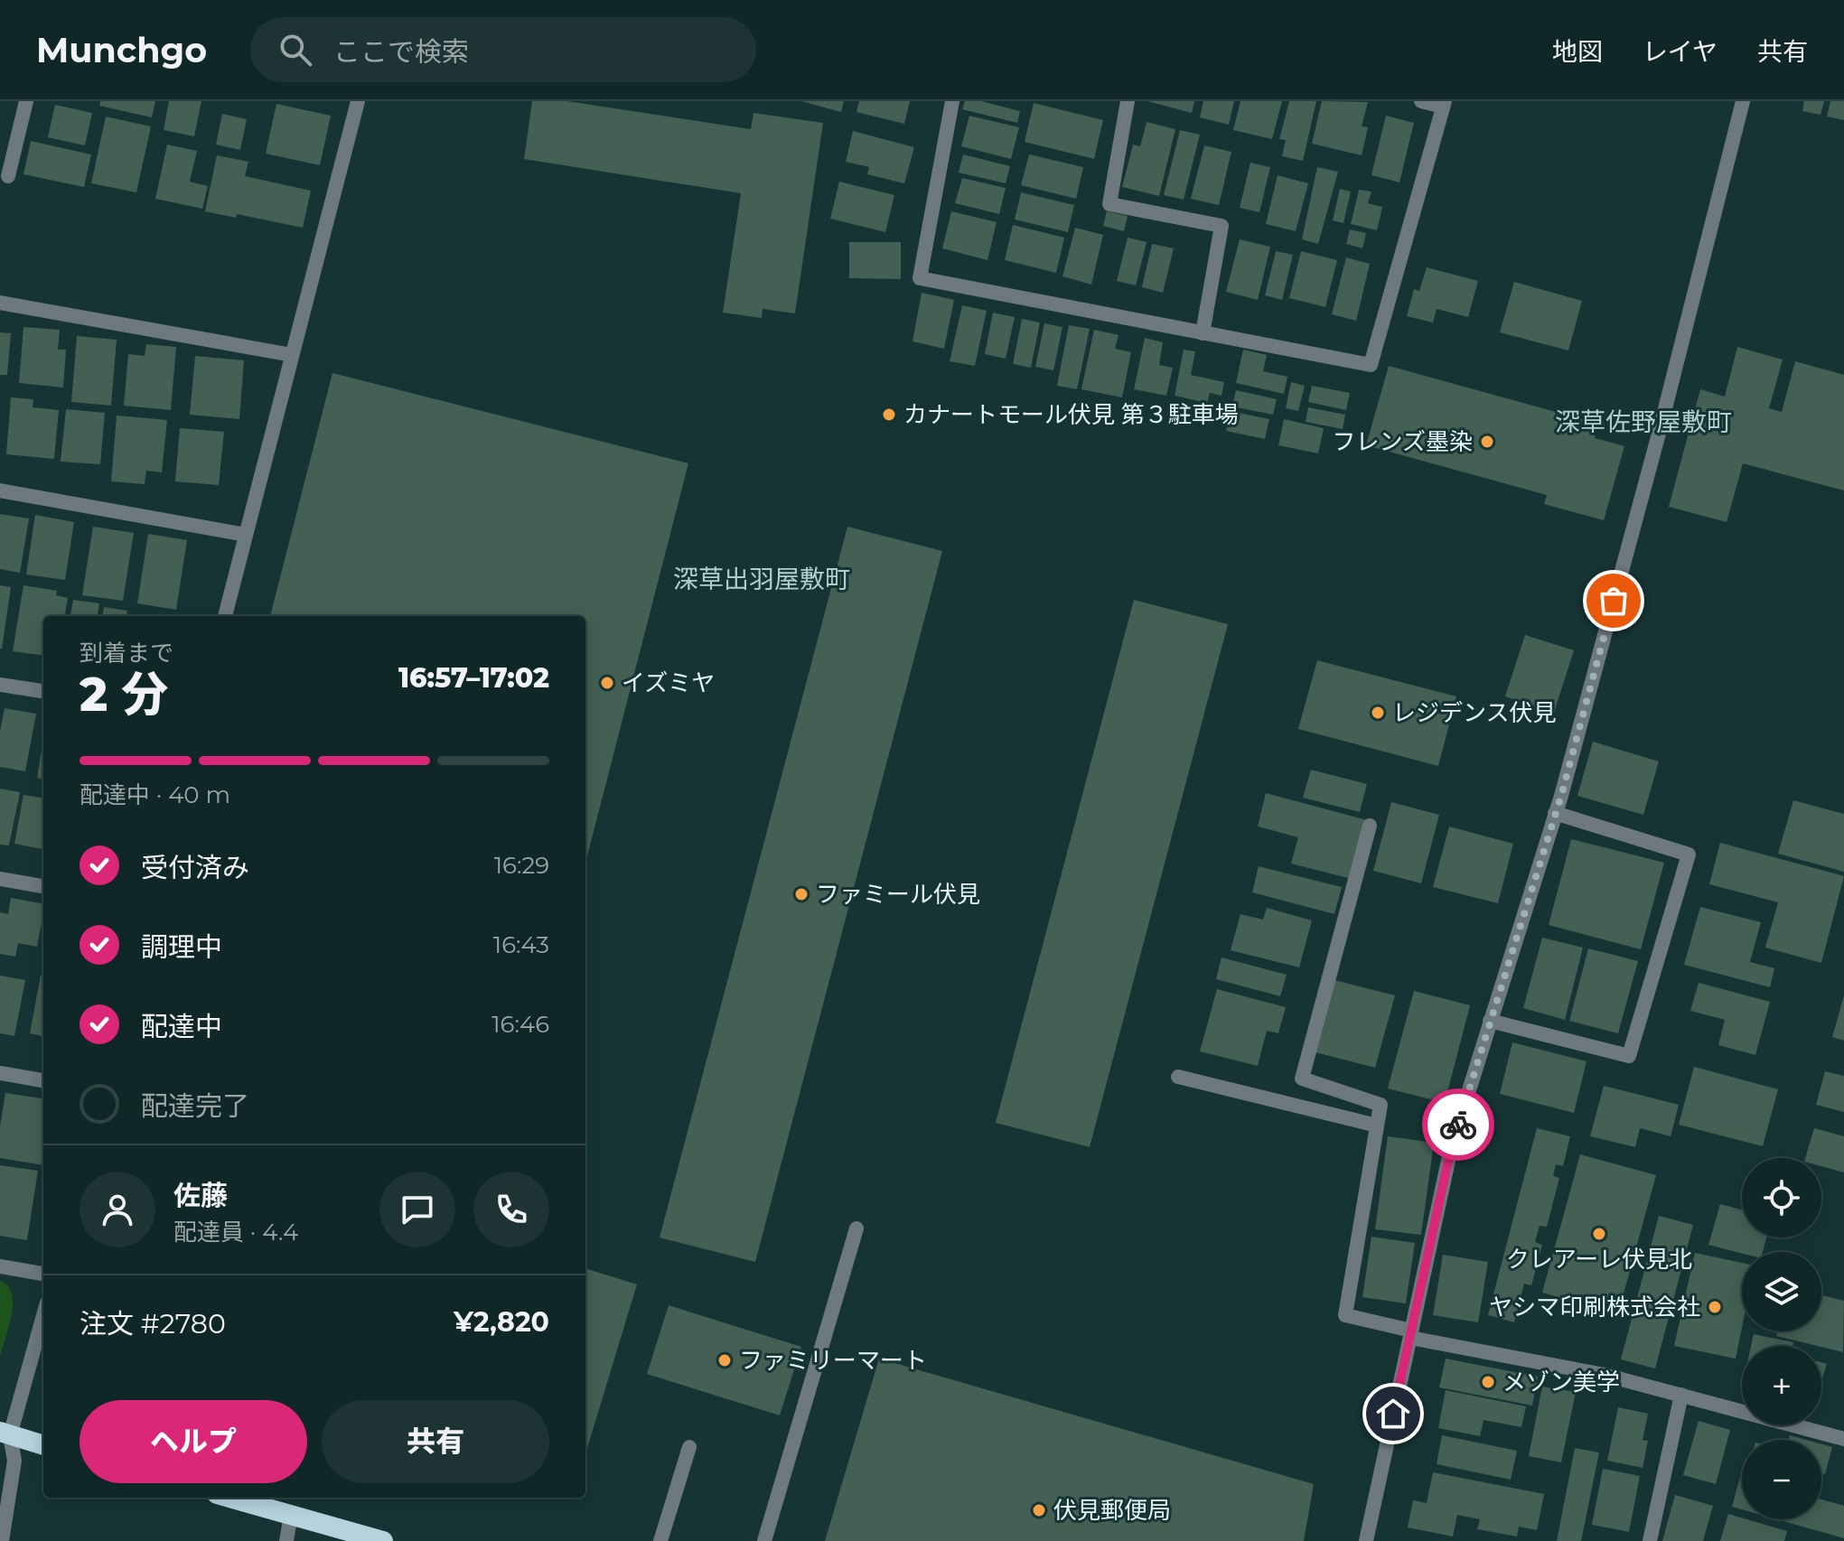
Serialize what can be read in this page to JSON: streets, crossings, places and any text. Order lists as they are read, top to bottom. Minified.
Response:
{"districts":["深草佐野屋敷町","深草出羽屋敷町"],"places":["カナートモール伏見 第３駐車場","フレンズ墨染","イズミヤ","レジデンス伏見","ファミール伏見","クレアーレ伏見北","ヤシマ印刷株式会社","ファミリーマート","メゾン美学","伏見郵便局"],"page":{"header":"Munchgo","search":"ここで検索","nav":["地図","レイヤ","共有"],"heading":["2 分","到着まで","16:57–17:02"],"panel":["佐藤","配達員 · 4.4","注文 #2780","¥2,820"],"bar":"配達中 · 40 m","list":[["受付済み","16:29"],["調理中","16:43"],["配達中","16:46"],"配達完了"],"map_buttons":["+","−"],"buttons":["ヘルプ","共有"]}}
